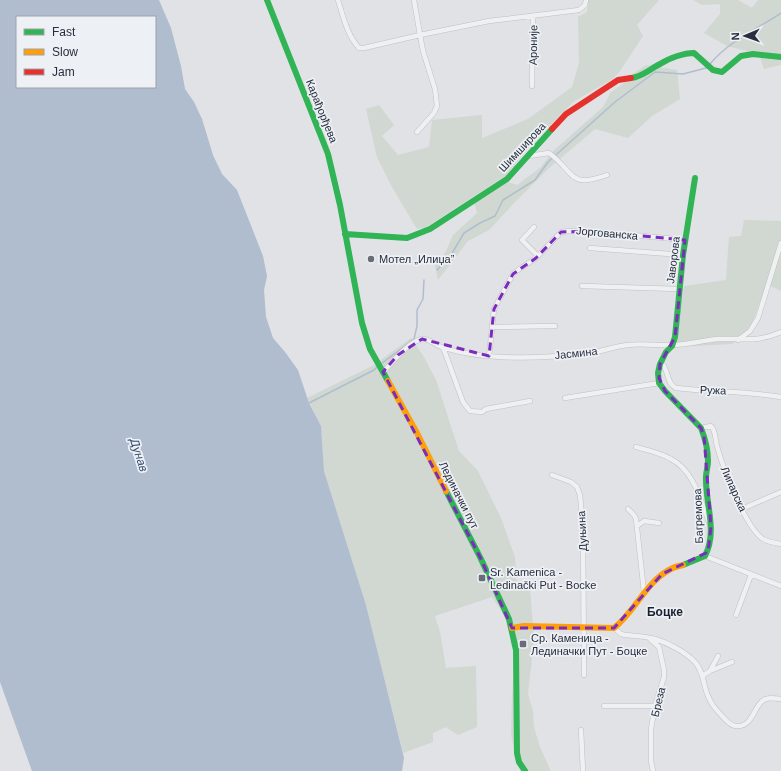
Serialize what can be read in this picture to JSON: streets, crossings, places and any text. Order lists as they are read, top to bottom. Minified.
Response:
{"streets":{"street":["Ароније","Карађорђева","Шимширова","Јоргованска","Јаворова","Јасмина","Ружа","Липарска","Лединачки пут","Багремова","Дуњина","Бреза"]},"crossings":[["Карађорђева","Шимширова"],["Карађорђева","Лединачки пут"],["Шимширова","Лединачки пут"],["Јоргованска","Јаворова"],["Јоргованска","Јасмина"],["Јаворова","Јасмина"],["Јасмина","Лединачки пут"],["Липарска","Багремова"]],"districts":["Боцке"],"water":["Дунав"],"places":{"other":["Мотел „Илиџа”"],"transit":["Sr. Kamenica - Ledinački Put - Bocke","Ср. Каменица - Лединачки Пут - Боцке"]},"legend":["Fast","Slow","Jam"],"north":"left"}
